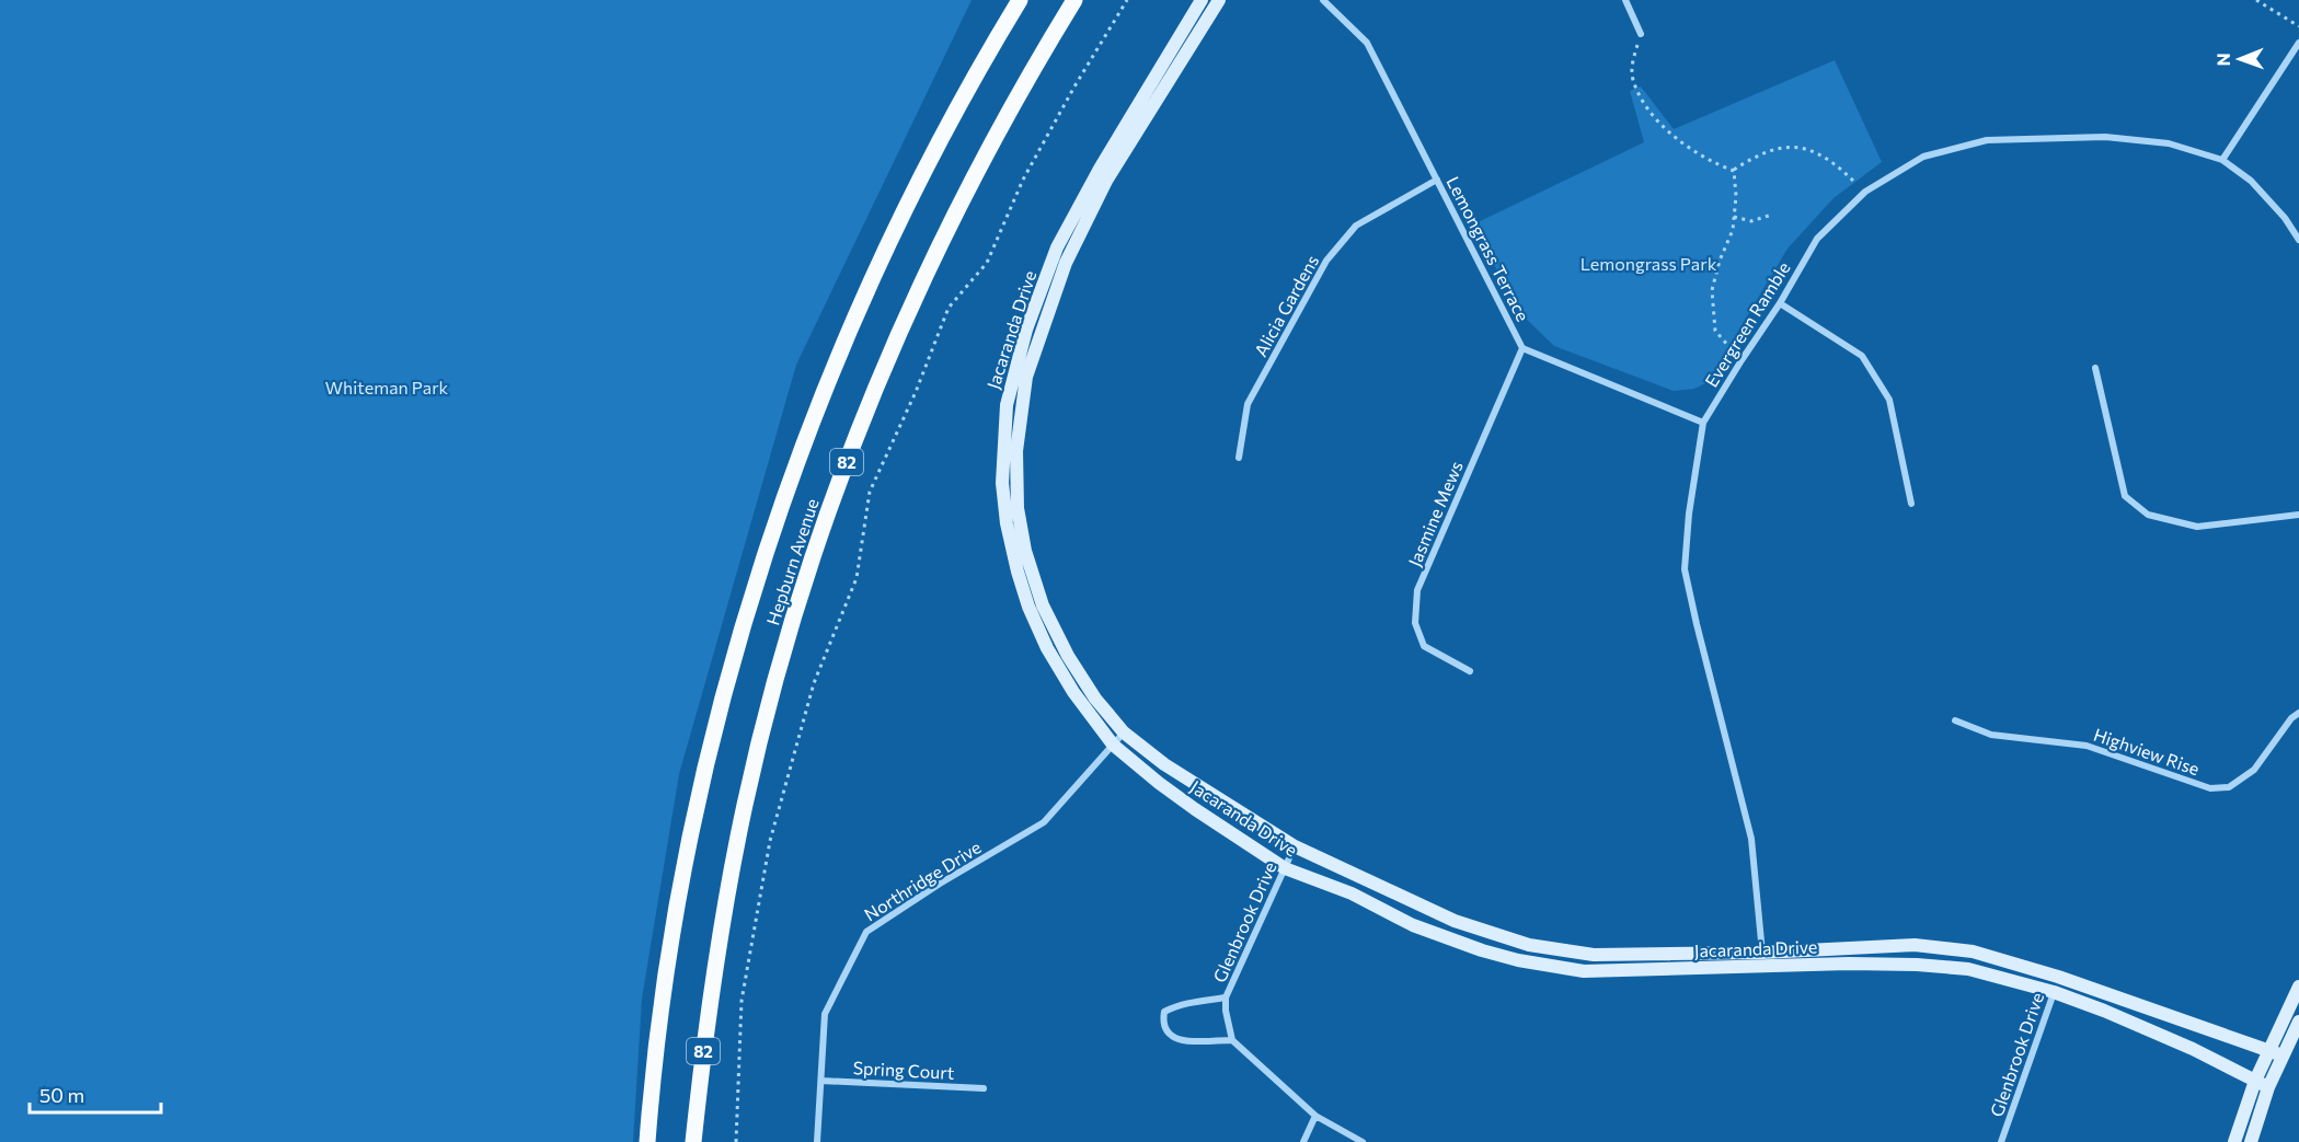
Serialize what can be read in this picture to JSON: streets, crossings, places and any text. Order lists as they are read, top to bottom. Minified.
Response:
{"streets":{"main road":["82","Hepburn Avenue"],"street":["Lemongrass Terrace","Alicia Gardens","Evergreen Ramble","Jacaranda Drive","Jasmine Mews","Highview Rise","Northridge Drive","Glenbrook Drive","Spring Court"]},"crossings":[["Lemongrass Terrace","Alicia Gardens"],["Lemongrass Terrace","Evergreen Ramble"],["Lemongrass Terrace","Jasmine Mews"],["Evergreen Ramble","Jacaranda Drive"],["Jacaranda Drive","Northridge Drive"],["Jacaranda Drive","Glenbrook Drive"],["Northridge Drive","Spring Court"]],"parks":["Lemongrass Park","Whiteman Park"],"scale_bar":"50 m","north":"left"}
